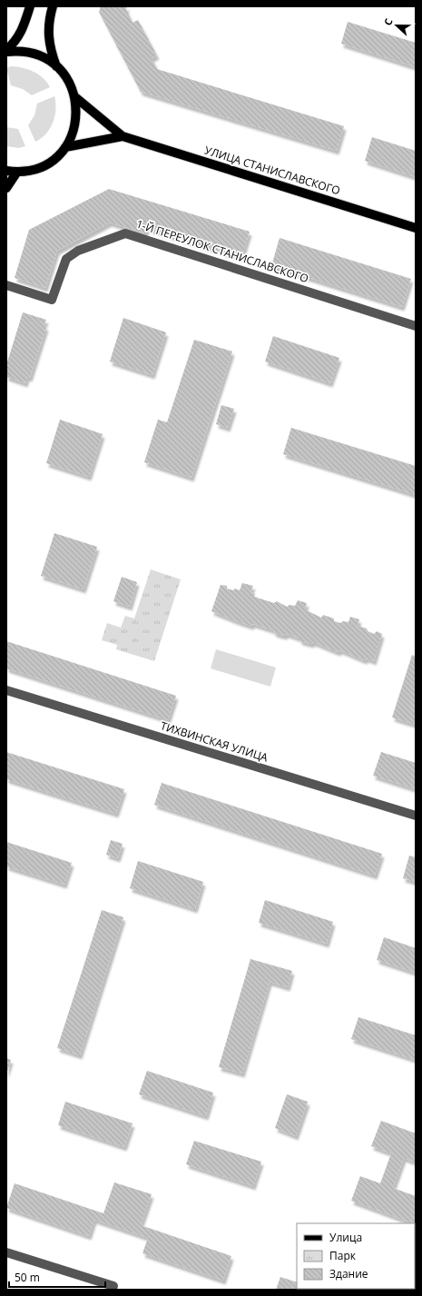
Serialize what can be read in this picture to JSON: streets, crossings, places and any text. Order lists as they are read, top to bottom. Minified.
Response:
{"streets":{"main road":["УЛИЦА СТАНИСЛАВСКОГО"],"street":["1-Й ПЕРЕУЛОК СТАНИСЛАВСКОГО","ТИХВИНСКАЯ УЛИЦА"]},"legend":["Улица","Парк","Здание"],"scale_bar":"50 m","north":"left"}
